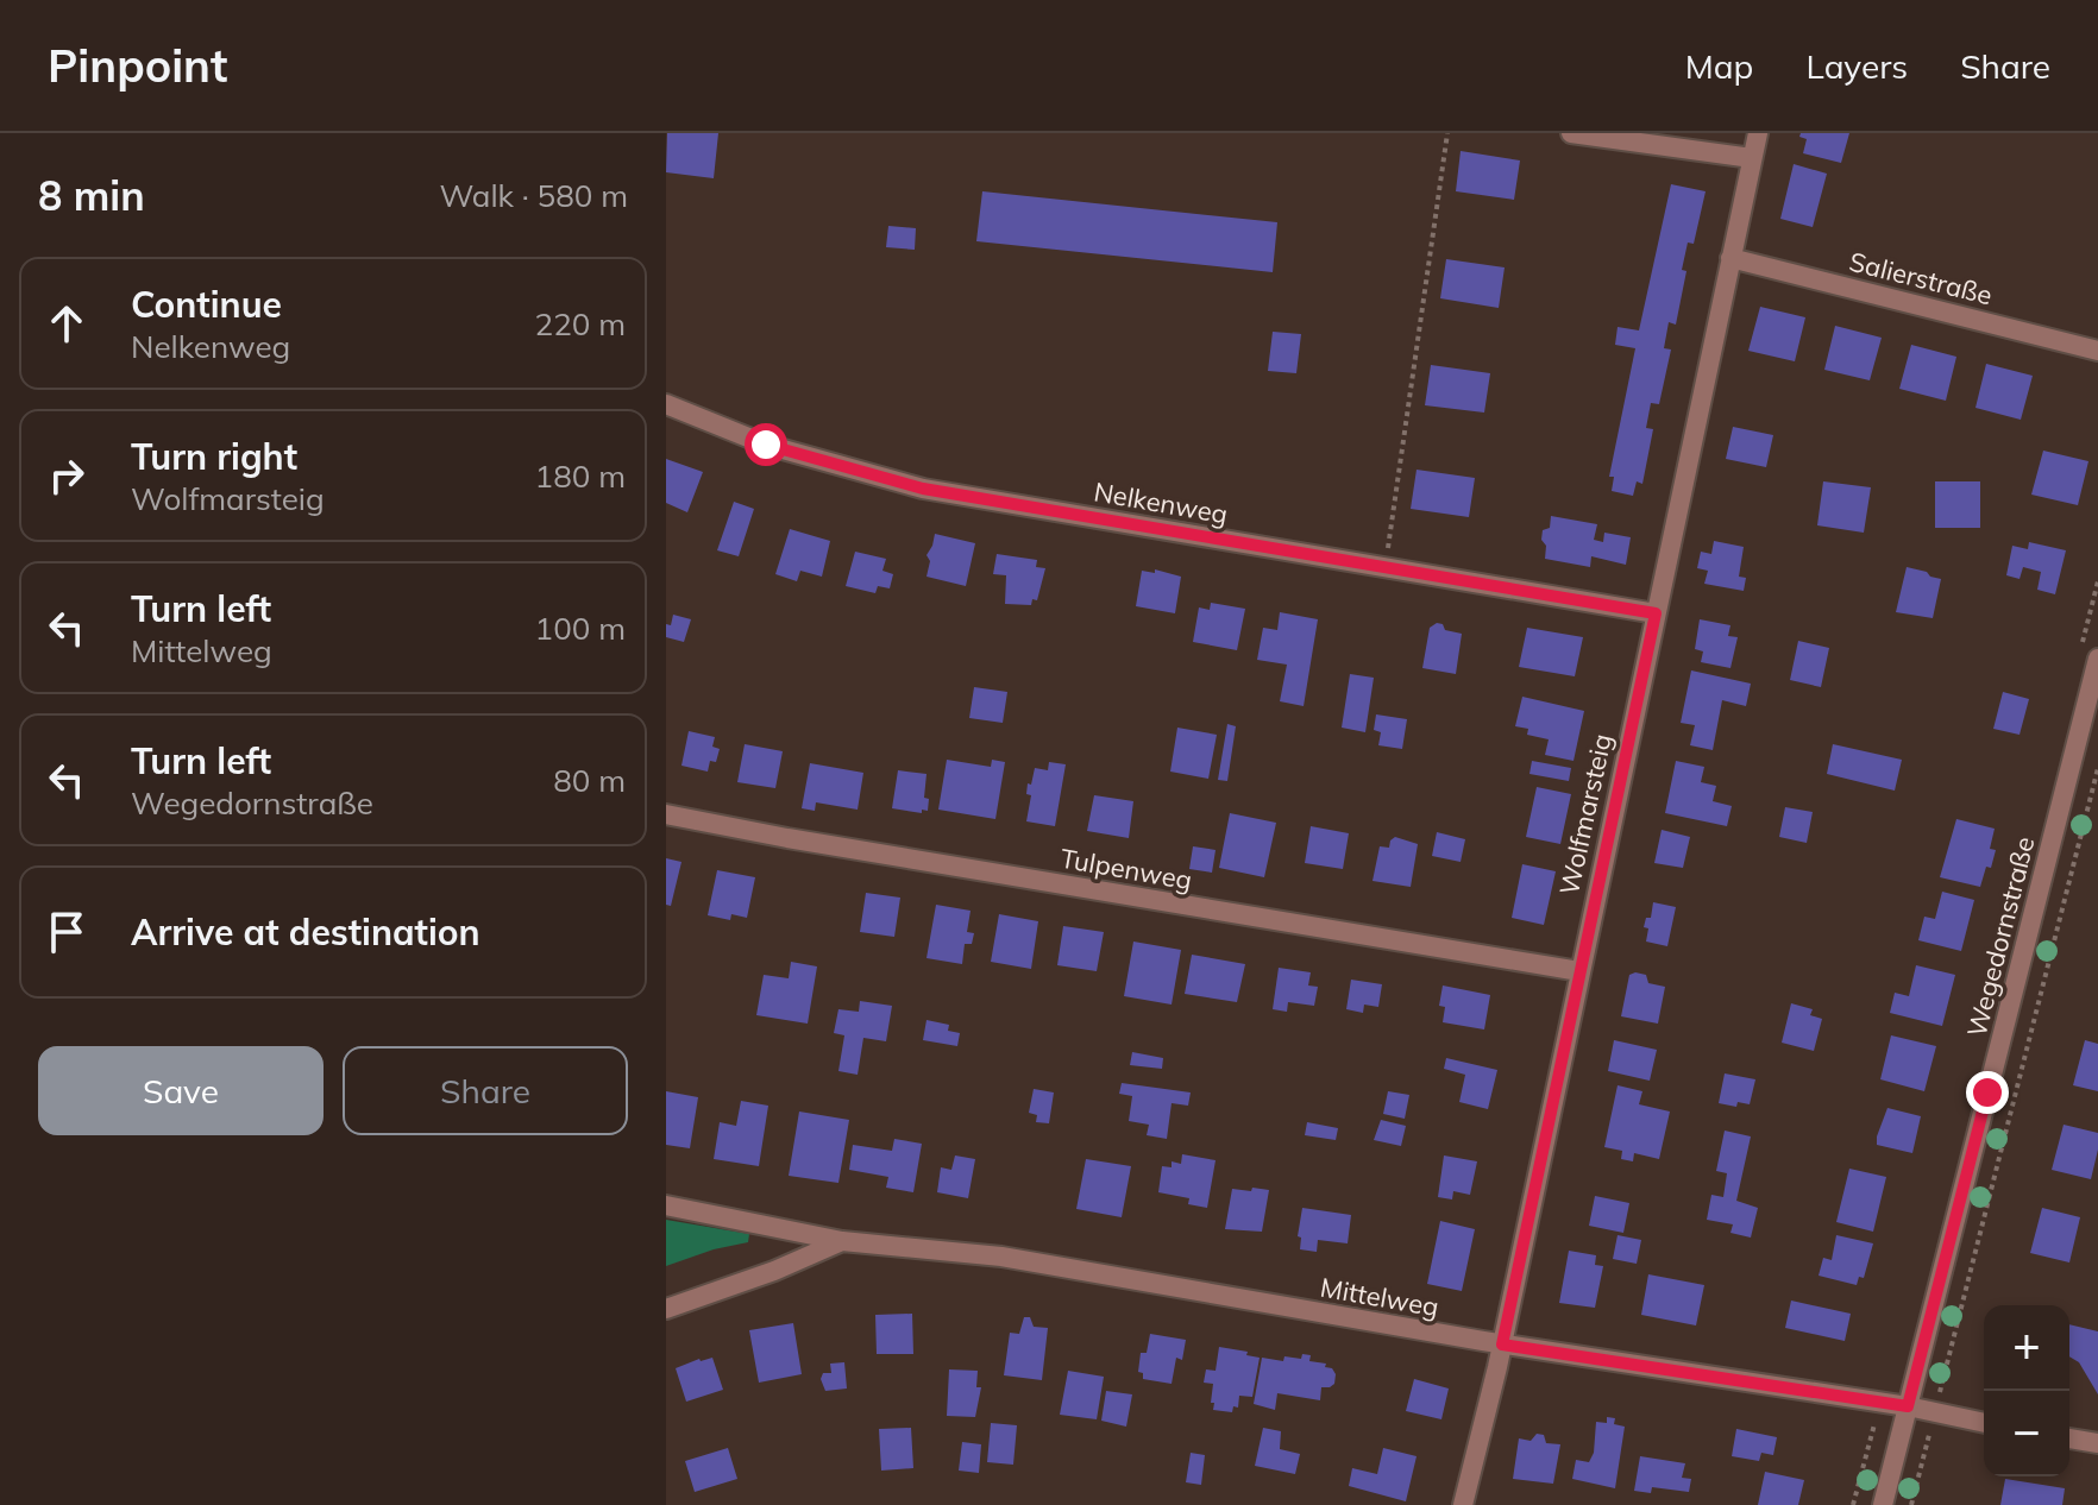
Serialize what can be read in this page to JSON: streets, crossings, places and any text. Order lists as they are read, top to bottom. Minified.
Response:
{"streets":{"street":["Salierstraße","Nelkenweg","Wolfmarsteig","Tulpenweg","Wegedornstraße","Mittelweg"]},"crossings":[["Salierstraße","Wolfmarsteig"],["Nelkenweg","Wolfmarsteig"],["Wolfmarsteig","Tulpenweg"],["Wolfmarsteig","Mittelweg"],["Wegedornstraße","Mittelweg"]],"page":{"header":"Pinpoint","nav":["Map","Layers","Share"],"heading":["8 min","Walk · 580 m"],"list":[["Continue","Nelkenweg","220 m"],["Turn right","Wolfmarsteig","180 m"],["Turn left","Mittelweg","100 m"],["Turn left","Wegedornstraße","80 m"],"Arrive at destination"],"buttons":["Save","Share"],"map_buttons":["+","−"]}}
